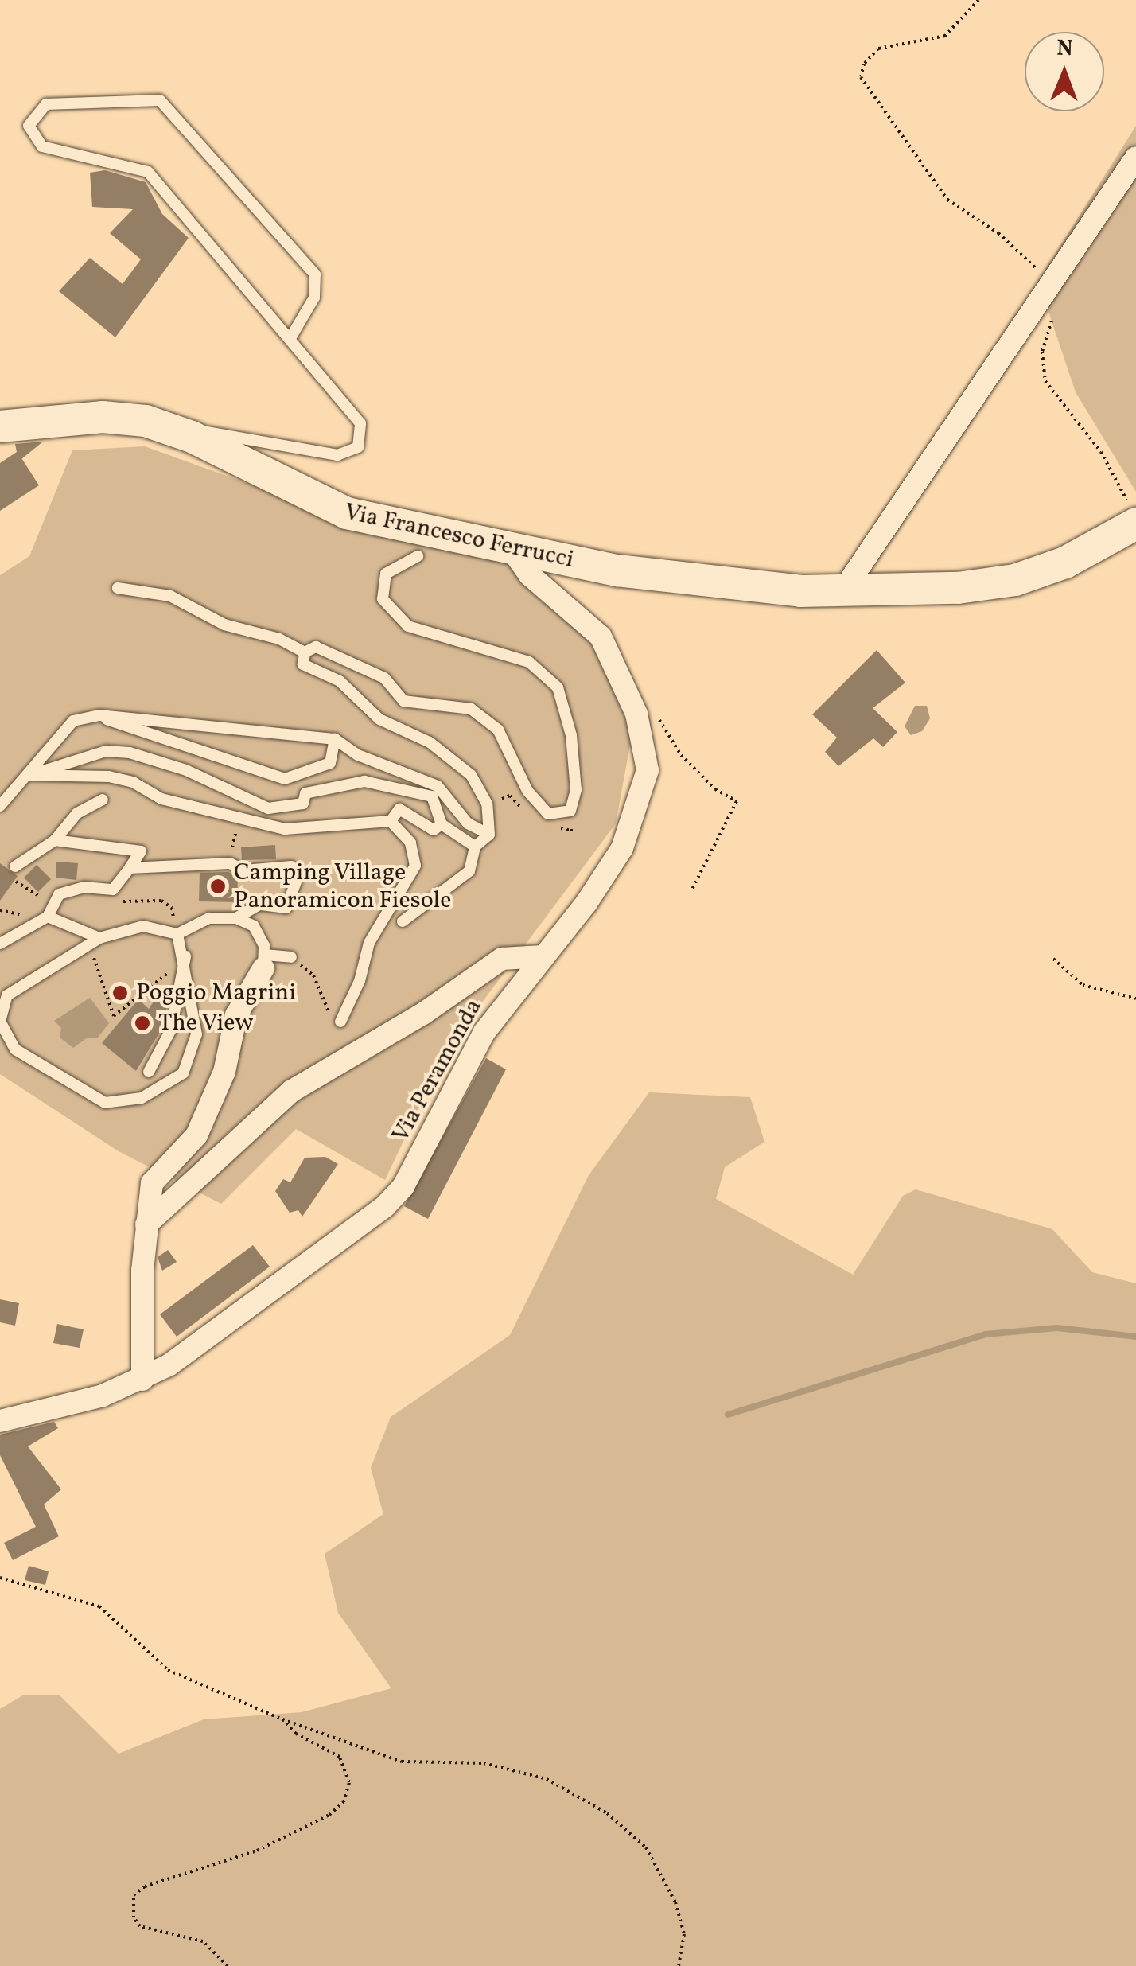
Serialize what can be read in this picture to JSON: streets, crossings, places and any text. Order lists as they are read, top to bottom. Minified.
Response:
{"streets":{"main road":["Via Francesco Ferrucci"],"street":["Via Peramonda"]},"crossings":[["Via Francesco Ferrucci","Via Peramonda"]],"places":["Camping Village Panoramicon Fiesole","Poggio Magrini","The View"],"north":"top"}
